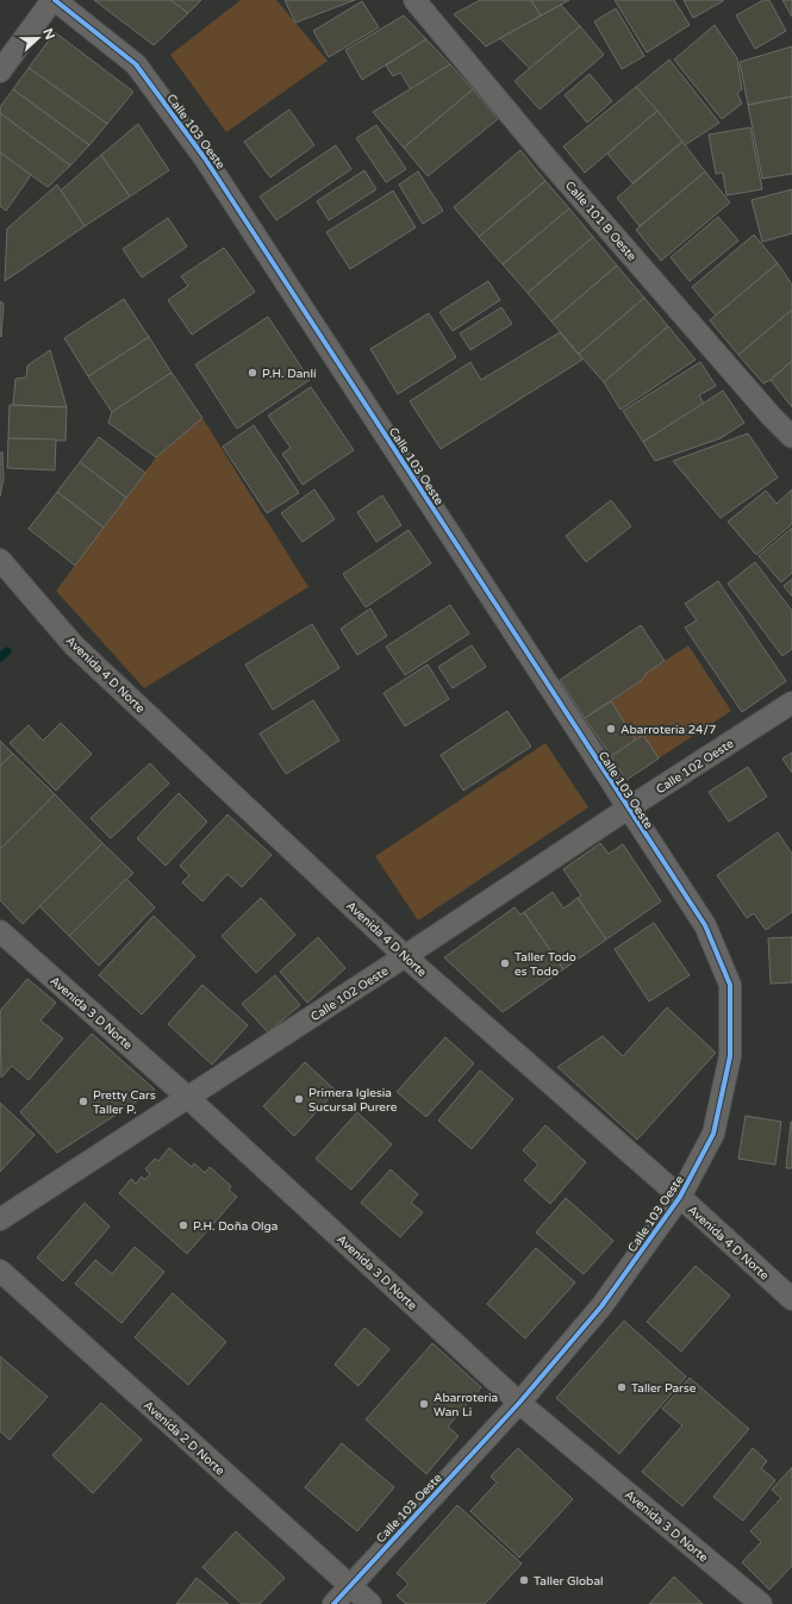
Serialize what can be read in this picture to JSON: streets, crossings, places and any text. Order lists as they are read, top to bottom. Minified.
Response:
{"streets":{"street":["Calle 103 Oeste","Calle 101 B Oeste","Avenida 4 D Norte","Calle 102 Oeste","Avenida 3 D Norte","Avenida 2 D Norte"]},"crossings":[["Calle 103 Oeste","Avenida 4 D Norte"],["Calle 103 Oeste","Calle 102 Oeste"],["Calle 103 Oeste","Avenida 3 D Norte"],["Calle 103 Oeste","Avenida 2 D Norte"],["Avenida 4 D Norte","Calle 102 Oeste"],["Calle 102 Oeste","Avenida 3 D Norte"]],"places":["P.H. Danlí","Abarroteria 24/7","Taller Todo es Todo","Primera Iglesia Sucursal Purere","Pretty Cars Taller P.","P.H. Doña Olga","Taller Parse","Abarroteria Wan Li","Taller Global"],"north":"right"}
